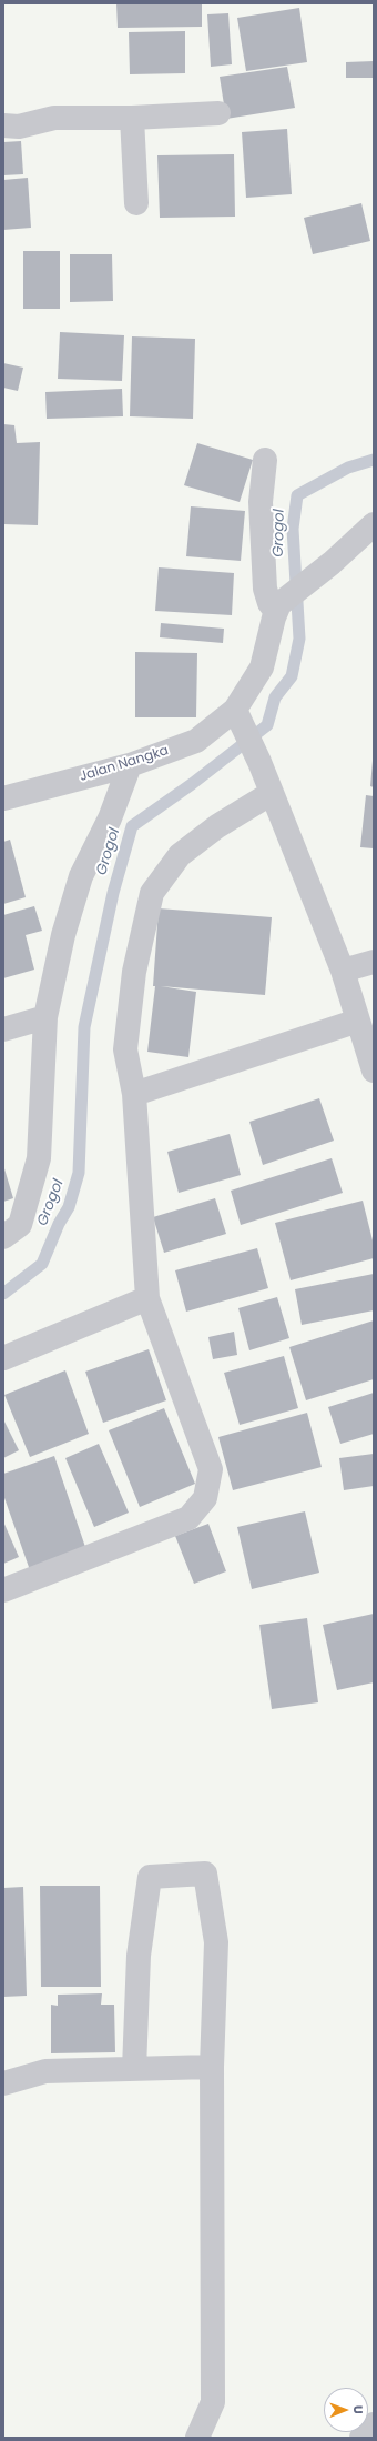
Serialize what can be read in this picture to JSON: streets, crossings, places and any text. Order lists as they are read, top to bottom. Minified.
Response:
{"streets":{"street":["Jalan Nangka"]},"water":["Grogol"],"north":"right"}
